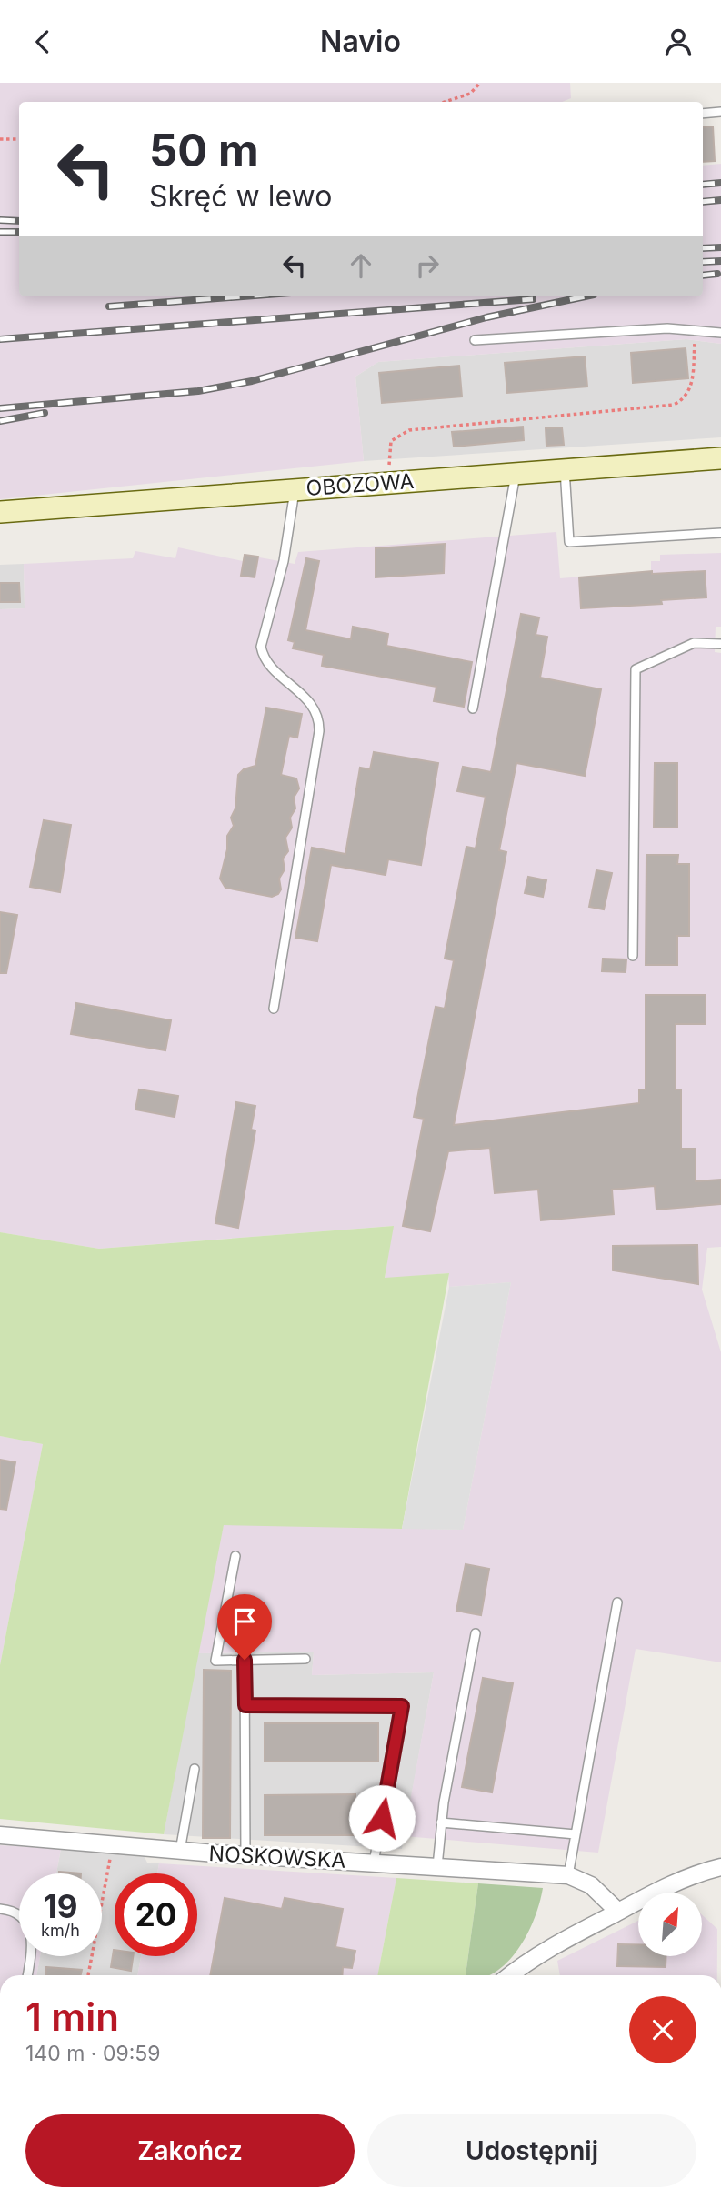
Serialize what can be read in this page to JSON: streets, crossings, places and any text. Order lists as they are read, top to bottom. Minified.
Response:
{"streets":{"street":["OBOZOWA","NOSKOWSKA"]},"north":"top right","page":{"header":"Navio","turn":["50 m","Skręć w lewo"],"speed":"19 km/h","limit":"20","heading":["1 min","140 m · 09:59"],"buttons":["Zakończ","Udostępnij"]}}
